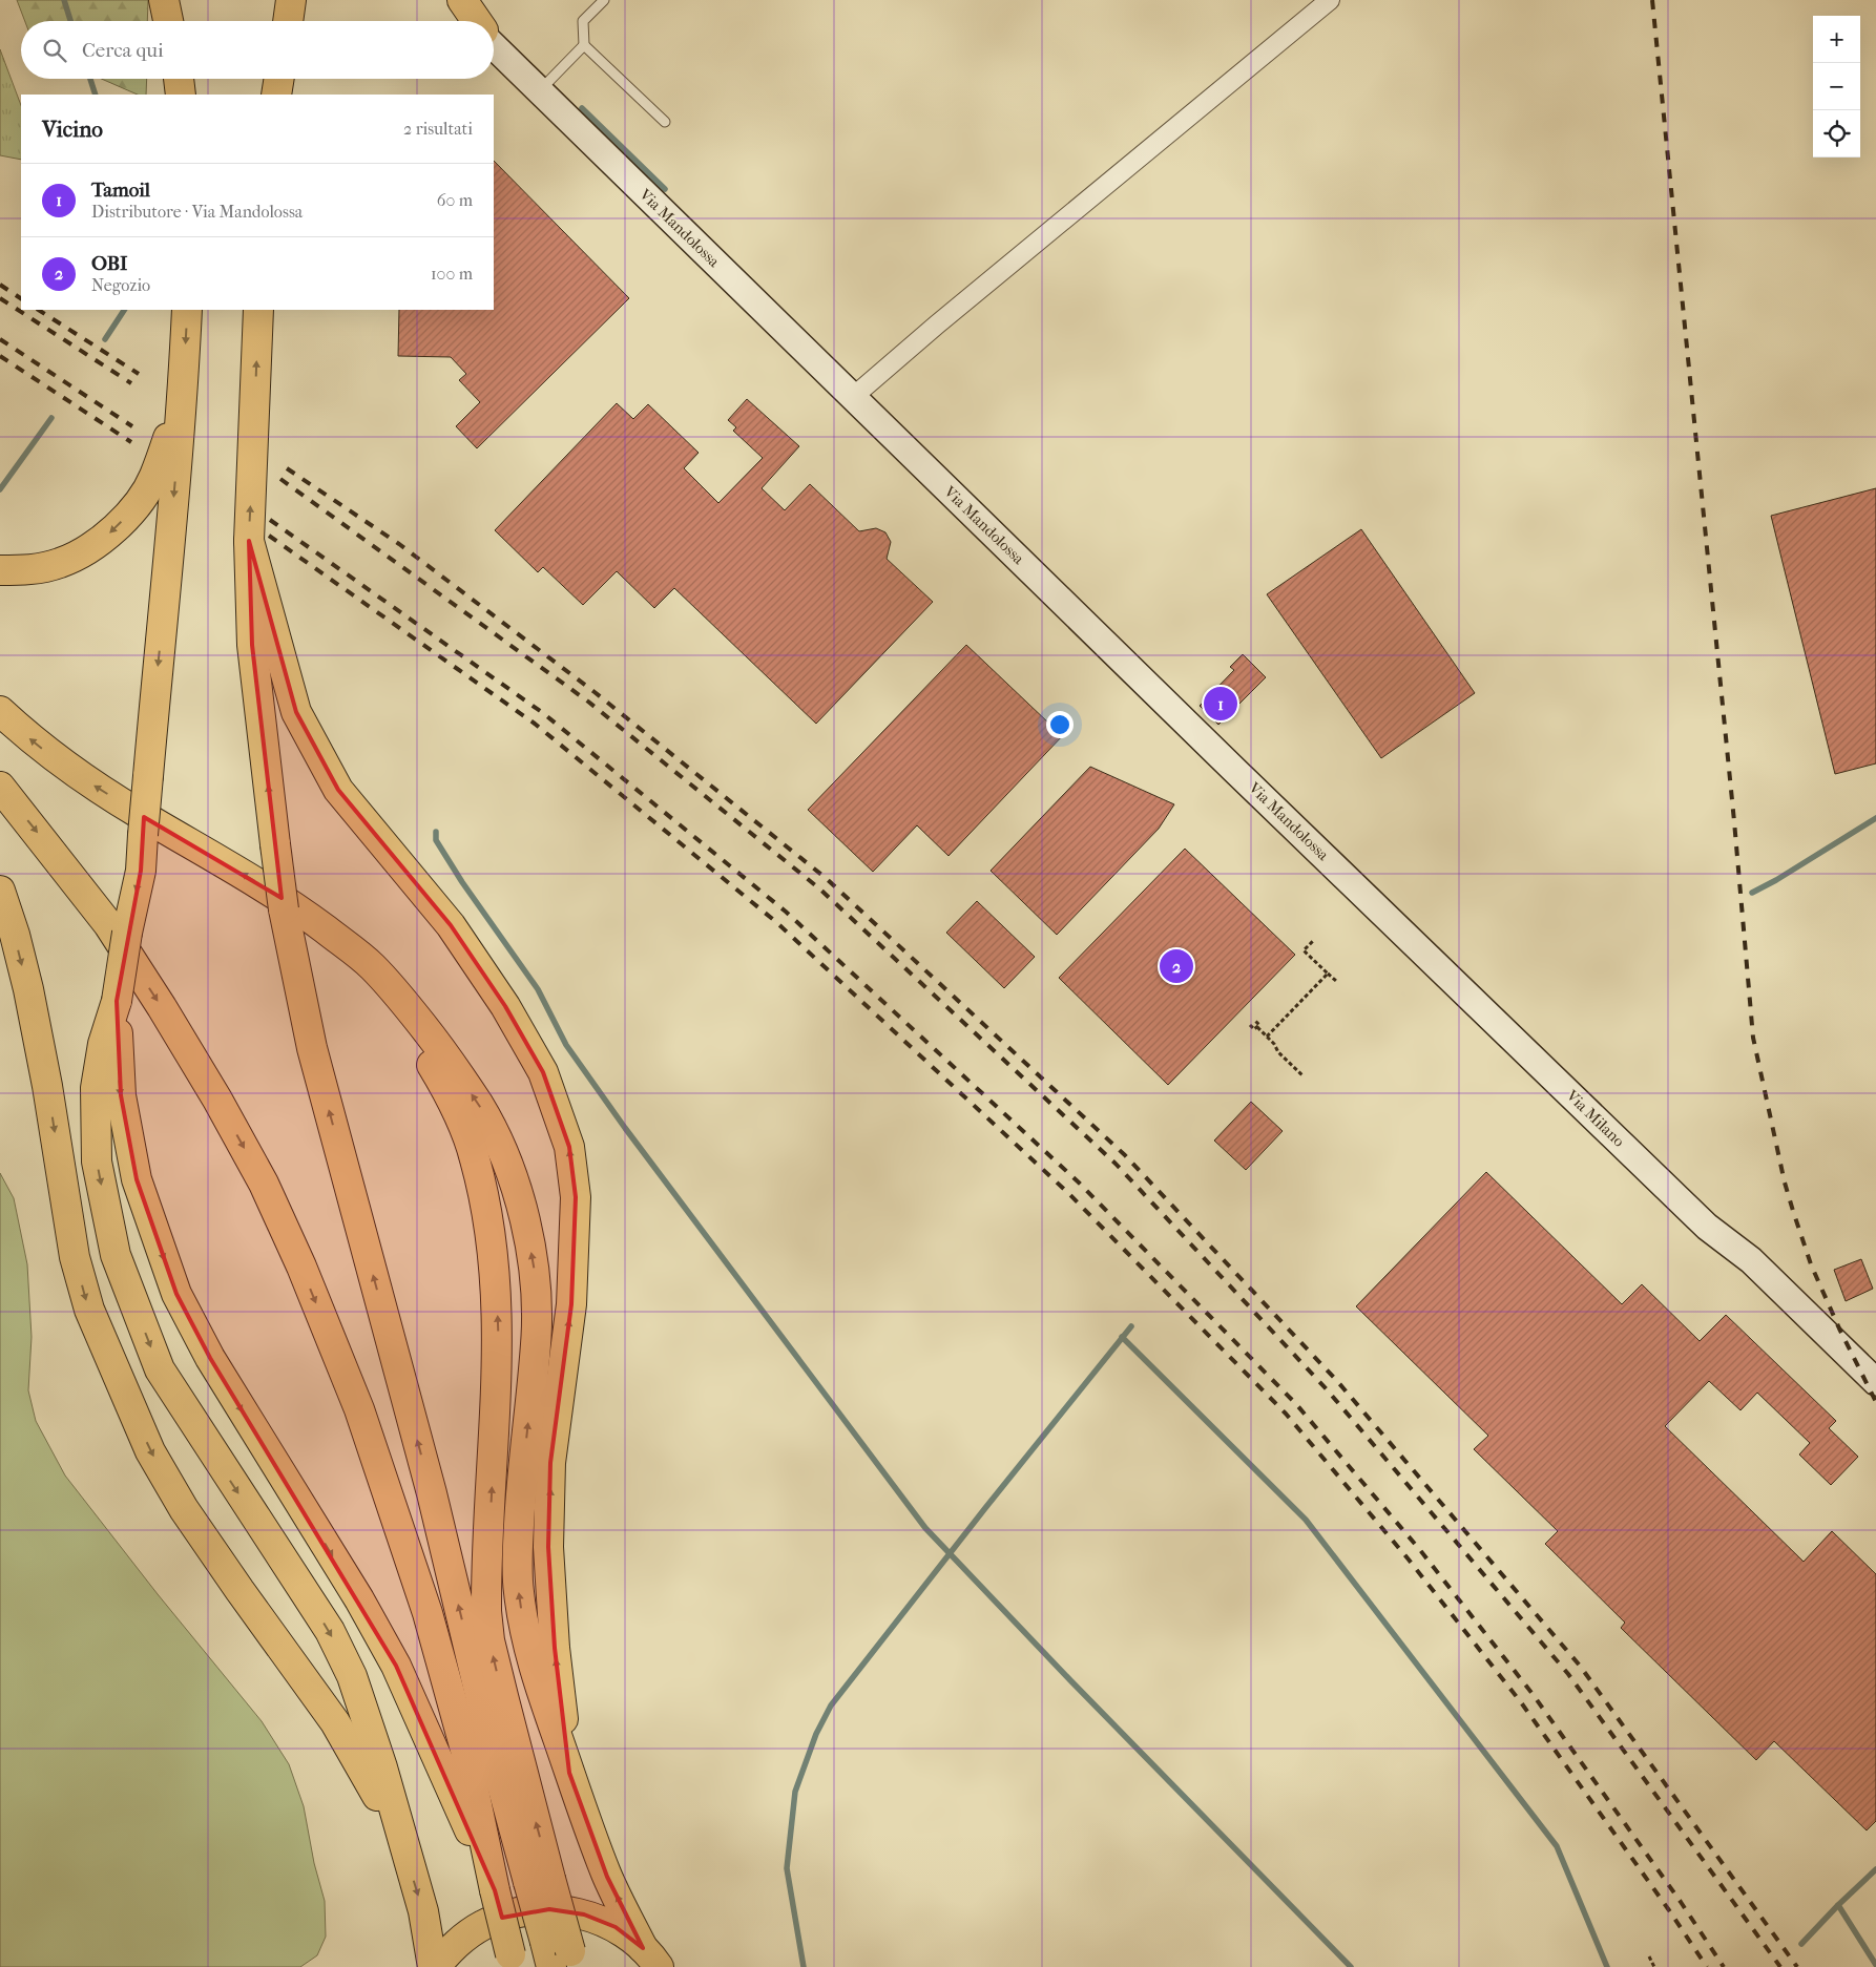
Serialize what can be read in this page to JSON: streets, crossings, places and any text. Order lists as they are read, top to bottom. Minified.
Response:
{"streets":{"main road":["Via Mandolossa","Via Milano"]},"crossings":[["Via Mandolossa","Via Milano"]],"page":{"map_buttons":["+","−"],"search":"Cerca qui","heading":["Vicino","2 risultati"],"list":[{"mark":"1","name":"Tamoil","note":"Distributore · Via Mandolossa","value":"60 m"},{"mark":"2","name":"OBI","note":"Negozio","value":"100 m"}],"pins":["1","2"]}}
